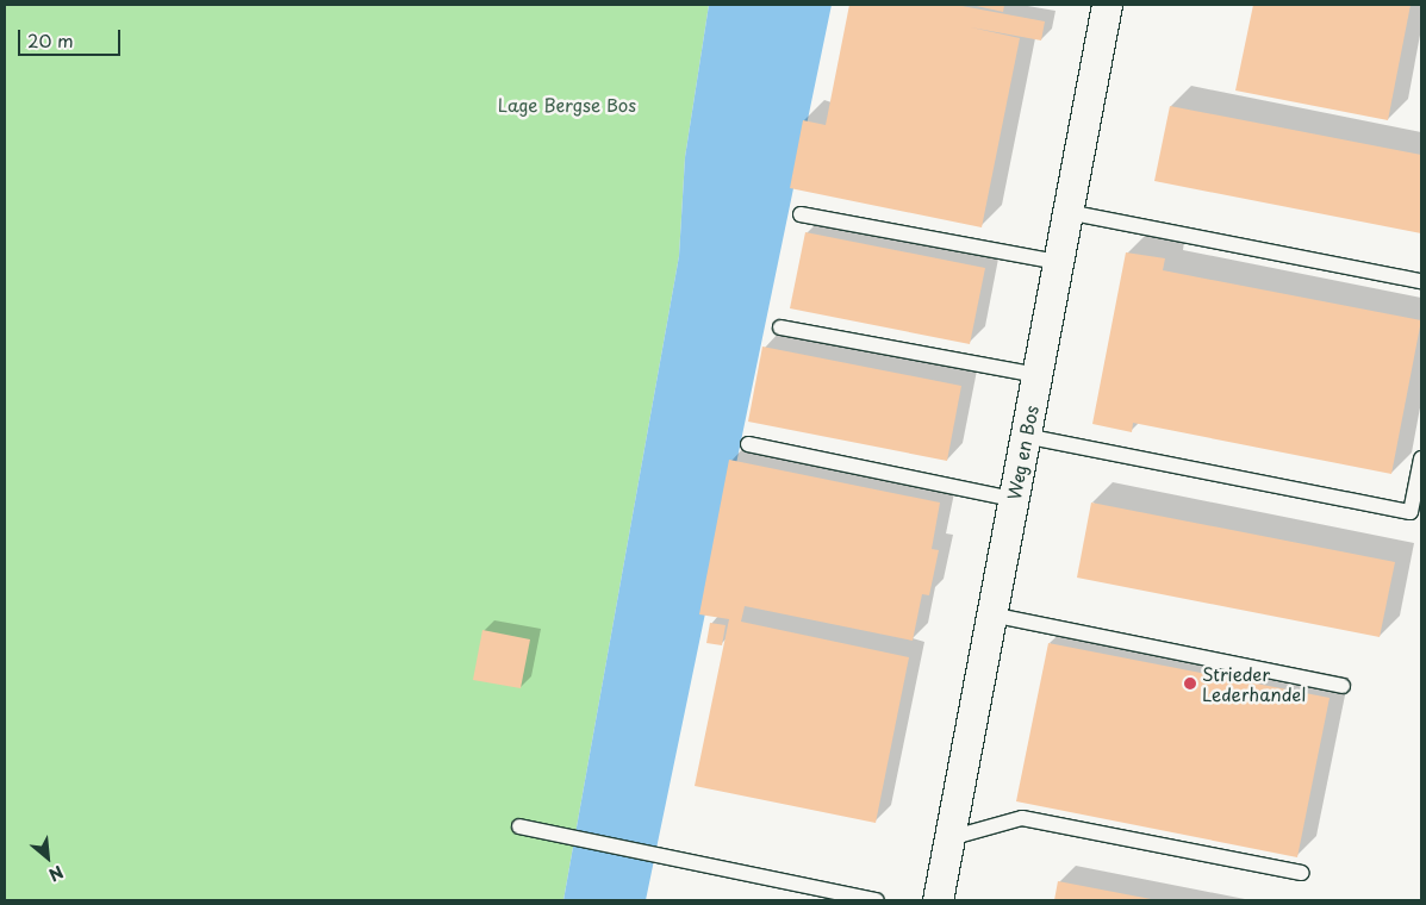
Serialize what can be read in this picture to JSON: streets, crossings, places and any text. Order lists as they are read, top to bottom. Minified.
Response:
{"streets":{"street":["Weg en Bos"]},"parks":["Lage Bergse Bos"],"places":["Strieder Lederhandel"],"scale_bar":"20 m","north":"bottom right"}
